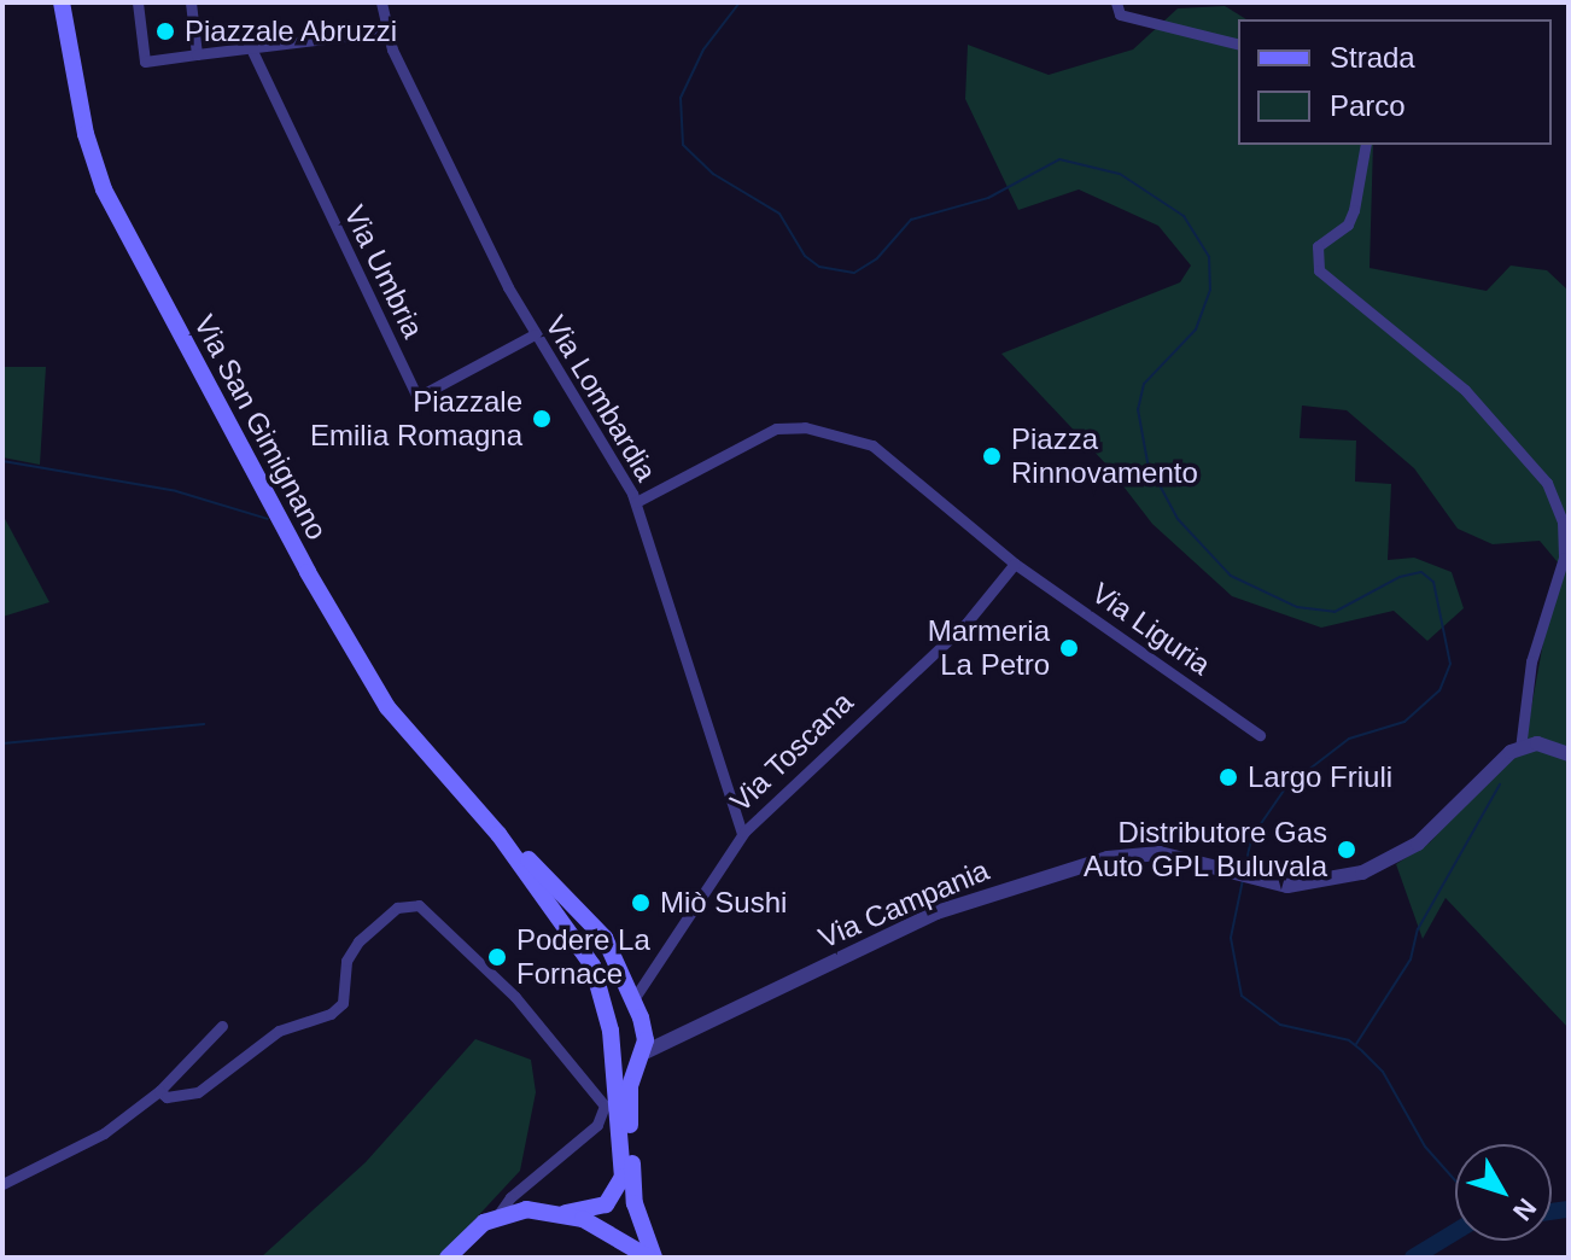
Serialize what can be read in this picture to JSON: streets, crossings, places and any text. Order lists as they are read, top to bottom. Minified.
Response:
{"streets":{"main road":["Via San Gimignano"],"street":["Via Umbria","Via Lombardia","Via Liguria","Via Toscana","Via Campania"]},"crossings":[["Via Umbria","Via Lombardia"],["Via Lombardia","Via Toscana"],["Via San Gimignano","Via Toscana"],["Via San Gimignano","Via Campania"],["Via Liguria","Via Toscana"]],"places":["Piazzale Abruzzi","Piazzale Emilia Romagna","Piazza Rinnovamento","Marmeria La Petro","Largo Friuli","Distributore Gas Auto GPL Buluvala","Miò Sushi","Podere La Fornace"],"legend":["Strada","Parco"],"north":"bottom right"}
